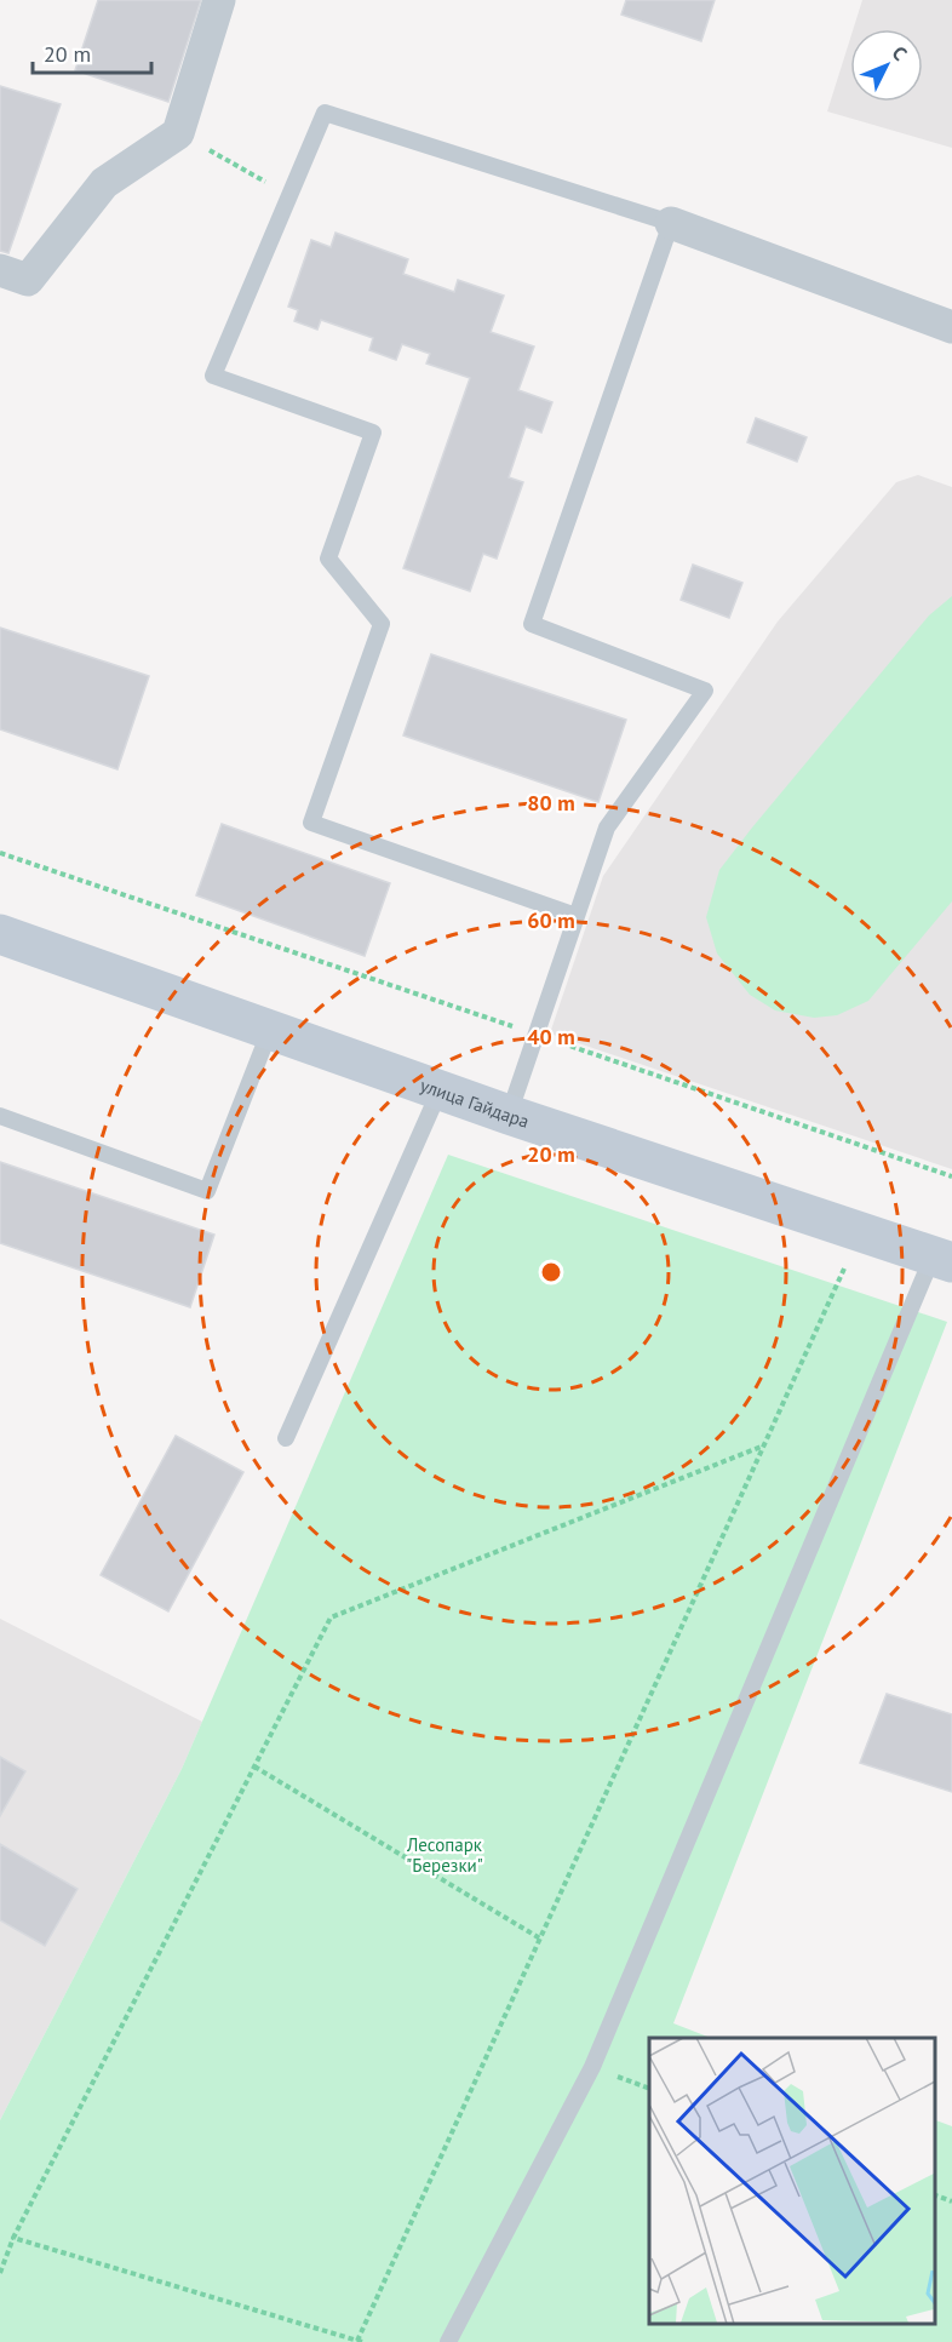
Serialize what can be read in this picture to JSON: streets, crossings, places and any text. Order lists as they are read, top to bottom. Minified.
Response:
{"streets":{"street":["улица Гайдара"]},"parks":["Лесопарк \"Березки\""],"scale_bar":"20 m","north":"top right","rings":["80 m","60 m","40 m","20 m"]}
